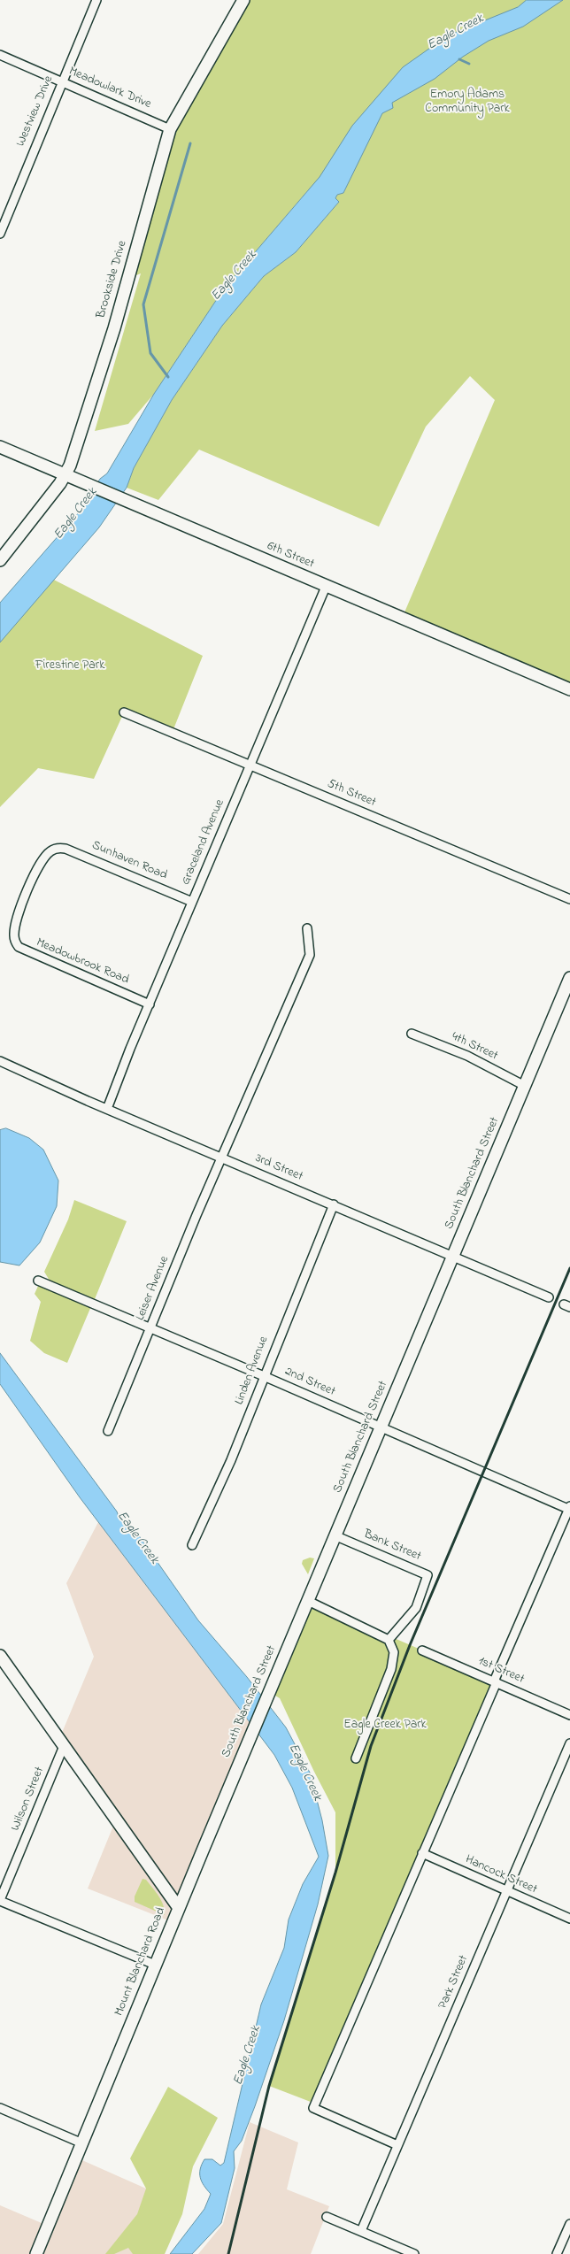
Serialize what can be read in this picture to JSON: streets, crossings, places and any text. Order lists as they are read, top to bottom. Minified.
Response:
{"streets":{"street":["Meadowlark Drive","Westview Drive","Brookside Drive","6th Street","5th Street","Graceland Avenue","Sunhaven Road","Meadowbrook Road","4th Street","3rd Street","South Blanchard Street","Leiser Avenue","Linden Avenue","2nd Street","Bank Street","1st Street","Wilson Street","Hancock Street","Mount Blanchard Road","Park Street"]},"crossings":[["Meadowlark Drive","Westview Drive"],["Meadowlark Drive","Brookside Drive"],["Brookside Drive","6th Street"],["6th Street","Graceland Avenue"],["5th Street","Graceland Avenue"],["Graceland Avenue","Sunhaven Road"],["Graceland Avenue","Meadowbrook Road"],["Graceland Avenue","3rd Street"],["Sunhaven Road","Meadowbrook Road"],["4th Street","South Blanchard Street"],["3rd Street","South Blanchard Street"],["3rd Street","Leiser Avenue"],["3rd Street","Linden Avenue"],["South Blanchard Street","2nd Street"],["South Blanchard Street","Bank Street"],["South Blanchard Street","Mount Blanchard Road"],["Leiser Avenue","2nd Street"],["Linden Avenue","2nd Street"],["Wilson Street","Mount Blanchard Road"],["Hancock Street","Park Street"]],"water":["Eagle Creek"],"parks":["Emory Adams Community Park","Firestine Park","Eagle Creek Park"]}
